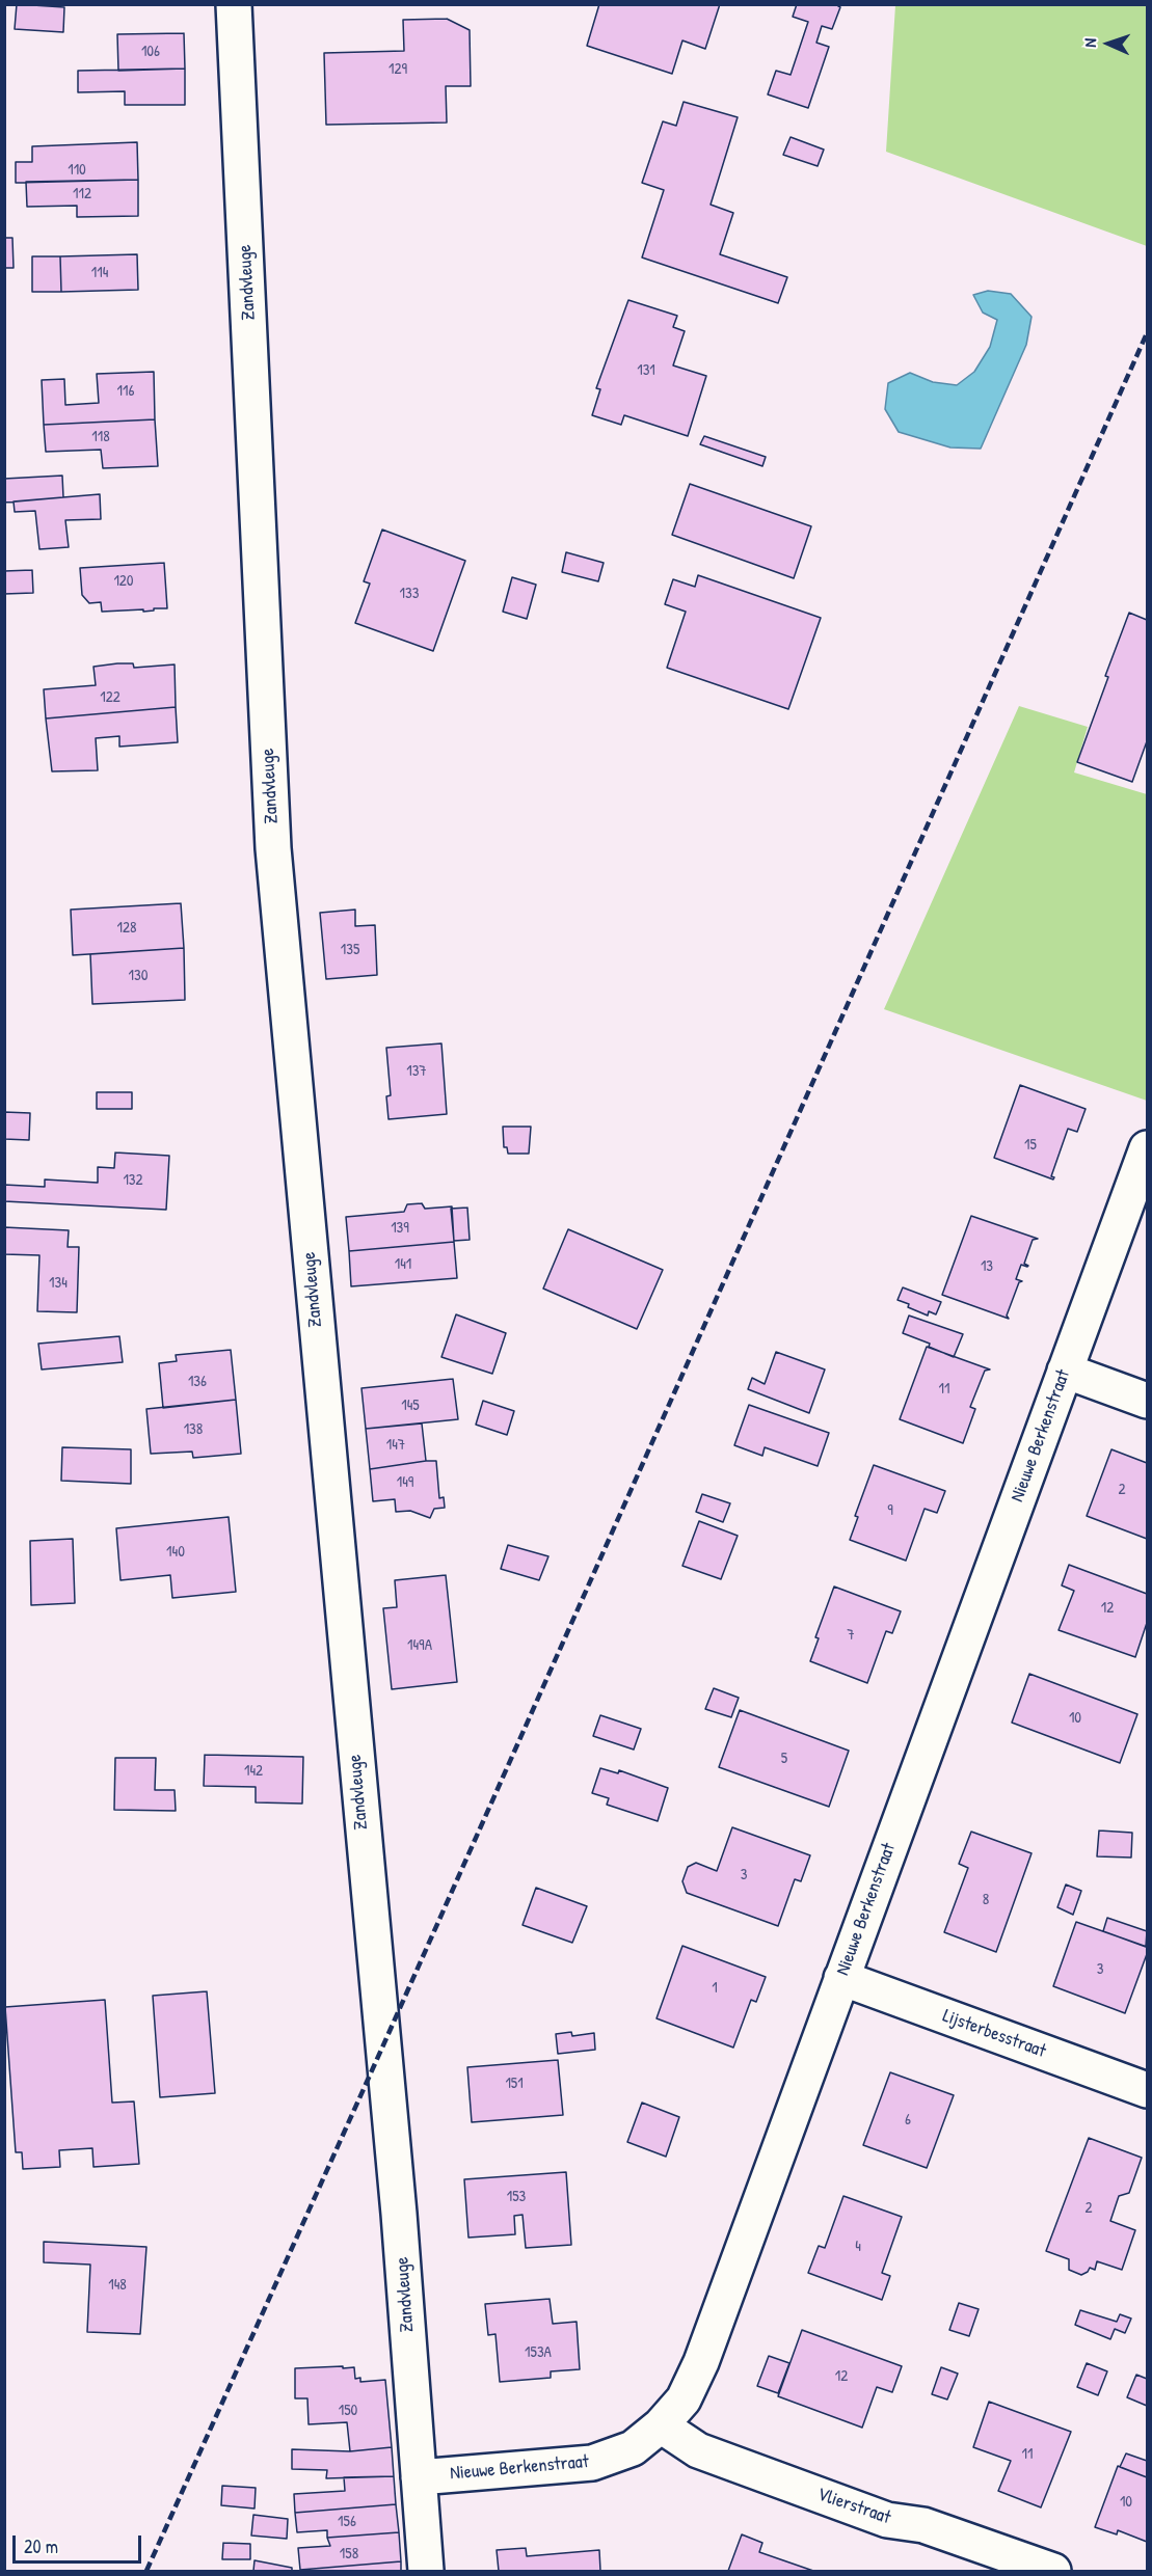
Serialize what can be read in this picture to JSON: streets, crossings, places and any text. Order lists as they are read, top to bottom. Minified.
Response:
{"streets":{"street":["Zandvleuge","Nieuwe Berkenstraat","Lijsterbesstraat","Vlierstraat"]},"crossings":[["Zandvleuge","Nieuwe Berkenstraat"],["Nieuwe Berkenstraat","Lijsterbesstraat"],["Nieuwe Berkenstraat","Vlierstraat"]],"house_numbers":["106","129","110","112","114","131","116","118","120","133","122","128","135","130","137","15","132","139","141","13","134","136","11","145","138","147","149","2","9","140","12","7","149A","10","5","142","3","8","3","1","151","6","153","2","4","148","153A","12","150","11","10","156","158"],"scale_bar":"20 m","north":"left"}
